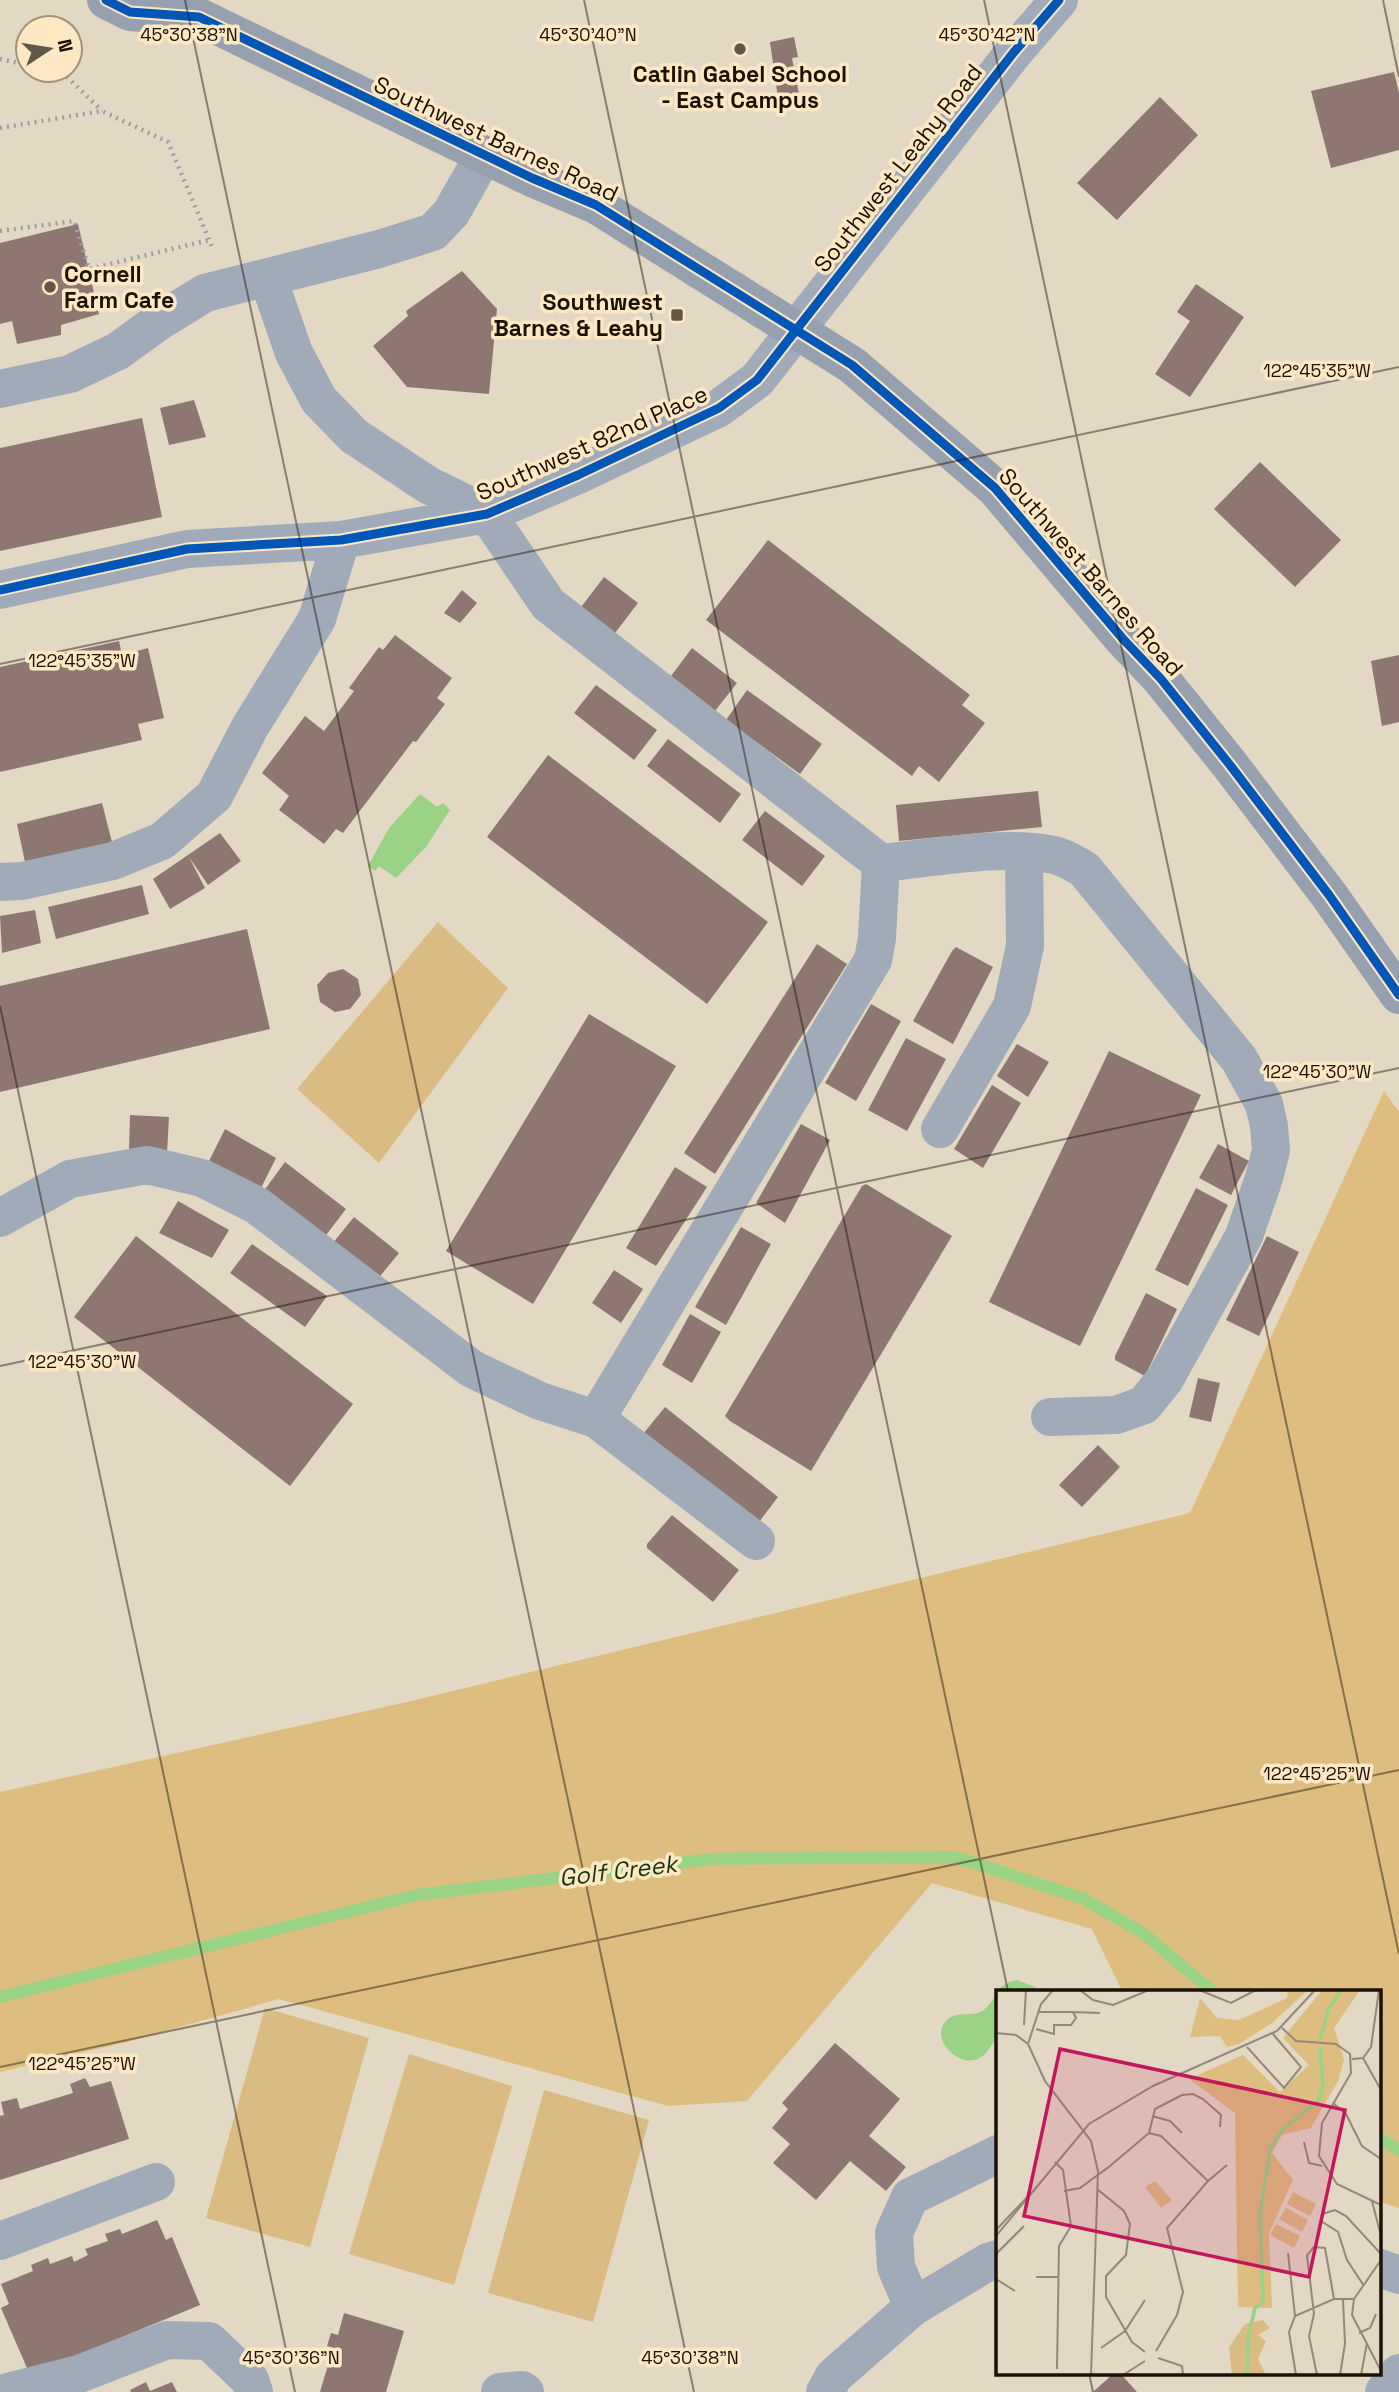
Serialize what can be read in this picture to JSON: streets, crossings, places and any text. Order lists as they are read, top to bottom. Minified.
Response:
{"streets":{"main road":["Southwest Barnes Road"],"street":["Southwest Leahy Road","Southwest 82nd Place"]},"crossings":[["Southwest Barnes Road","Southwest Leahy Road"],["Southwest Barnes Road","Southwest 82nd Place"],["Southwest Leahy Road","Southwest 82nd Place"]],"water":["Golf Creek"],"places":{"other":["Catlin Gabel School - East Campus","Cornell Farm Cafe"],"transit":["Southwest Barnes & Leahy"]},"north":"right","coordinates":["45°30'38\"N","45°30'40\"N","45°30'42\"N","122°45'35\"W","122°45'30\"W","122°45'25\"W","45°30'36\"N"]}
